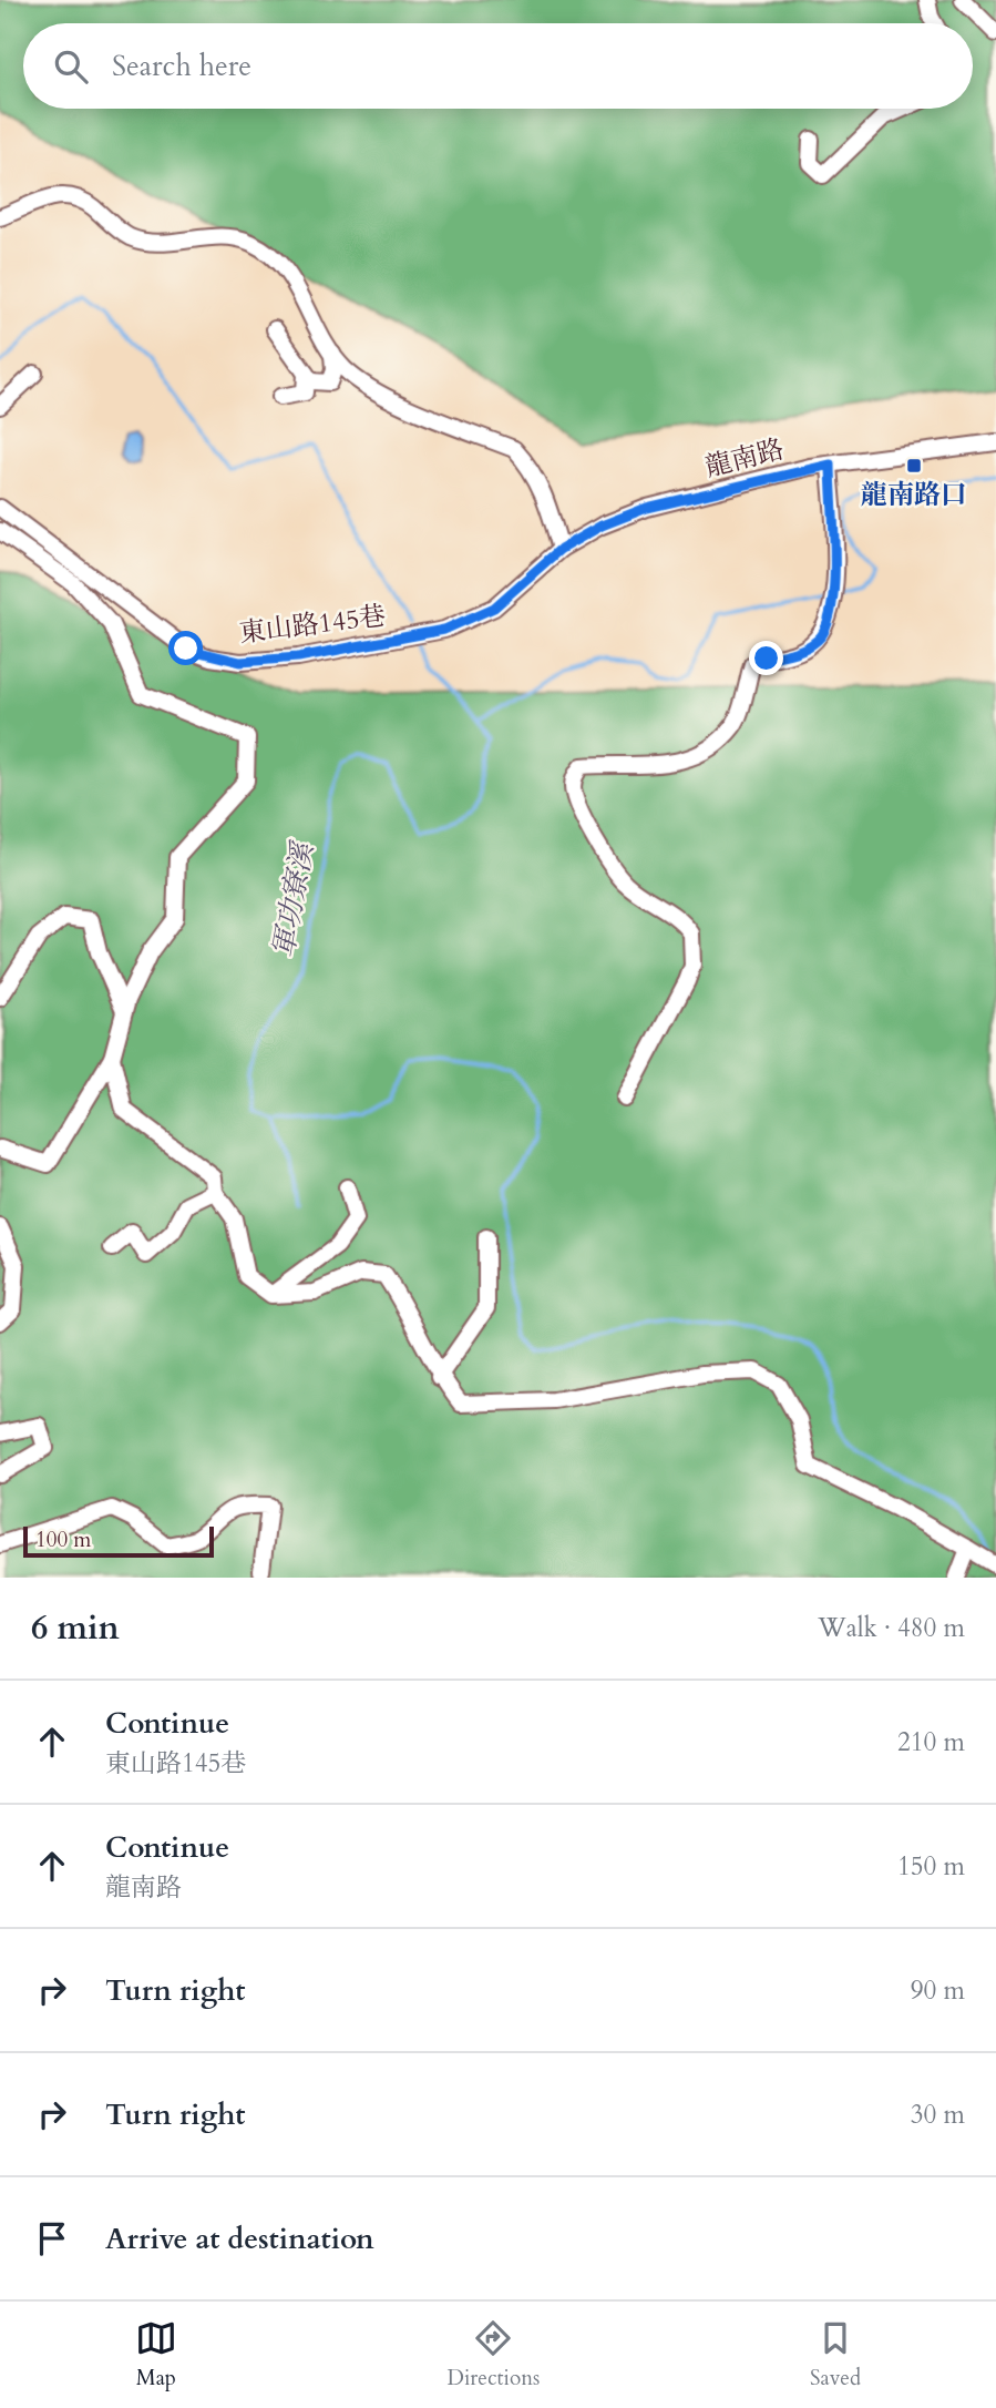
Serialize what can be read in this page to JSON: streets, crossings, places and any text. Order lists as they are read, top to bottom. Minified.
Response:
{"streets":{"street":["龍南路","東山路145巷"]},"crossings":[["龍南路","東山路145巷"]],"water":["軍功寮溪"],"places":{"transit":["龍南路口"]},"scale_bar":"100 m","page":{"search":"Search here","scale":"100 m","heading":["6 min","Walk · 480 m"],"list":[["Continue","東山路145巷","210 m"],["Continue","龍南路","150 m"],["Turn right","90 m"],["Turn right","30 m"],"Arrive at destination"],"nav":["Map","Directions","Saved"]}}
